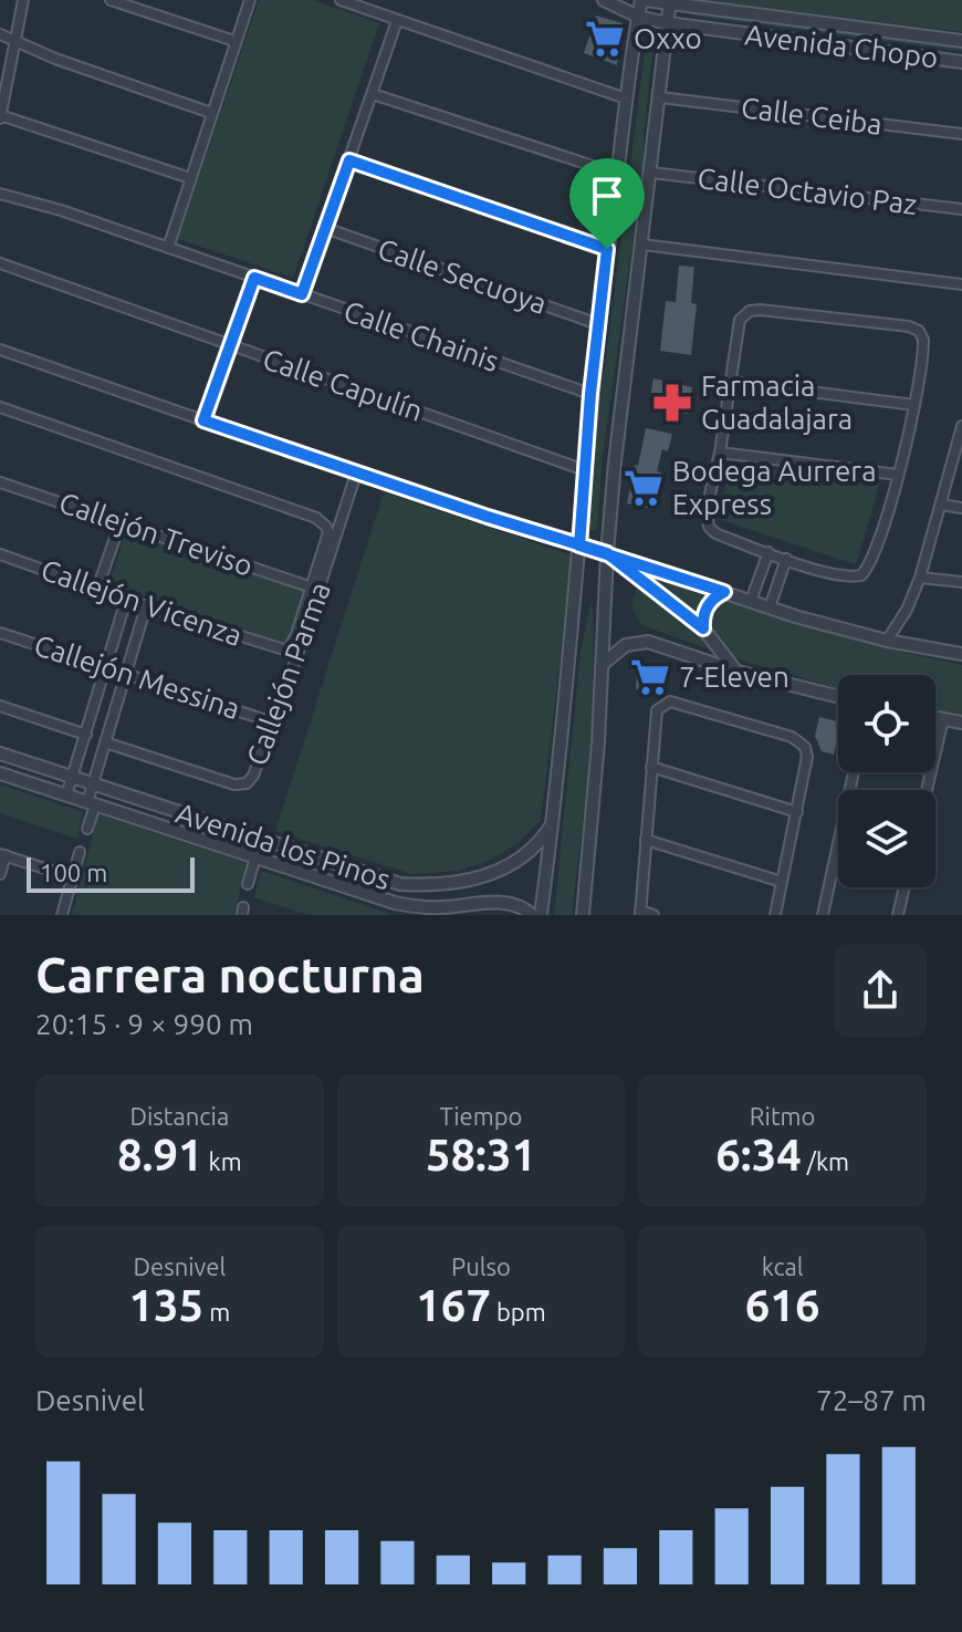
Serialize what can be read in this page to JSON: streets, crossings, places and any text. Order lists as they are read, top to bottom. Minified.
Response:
{"streets":{"street":["Avenida Chopo","Calle Ceiba","Calle Octavio Paz","Calle Secuoya","Calle Chainis","Calle Capulín","Callejón Treviso","Callejón Vicenza","Callejón Parma","Callejón Messina","Avenida los Pinos"]},"crossings":[["Callejón Treviso","Callejón Vicenza"],["Callejón Parma","Callejón Messina"]],"places":{"supermarket":["Oxxo","Bodega Aurrera Express","7-Eleven"],"pharmacy":["Farmacia Guadalajara"]},"scale_bar":"100 m","page":{"scale":"100 m","heading":["Carrera nocturna","20:15 · 9 × 990 m"],"stats":[["Distancia","8.91 km"],["Tiempo","58:31"],["Ritmo","6:34 /km"],["Desnivel","135 m"],["Pulso","167 bpm"],["kcal","616"]],"chart":["Desnivel","72–87 m"]}}
